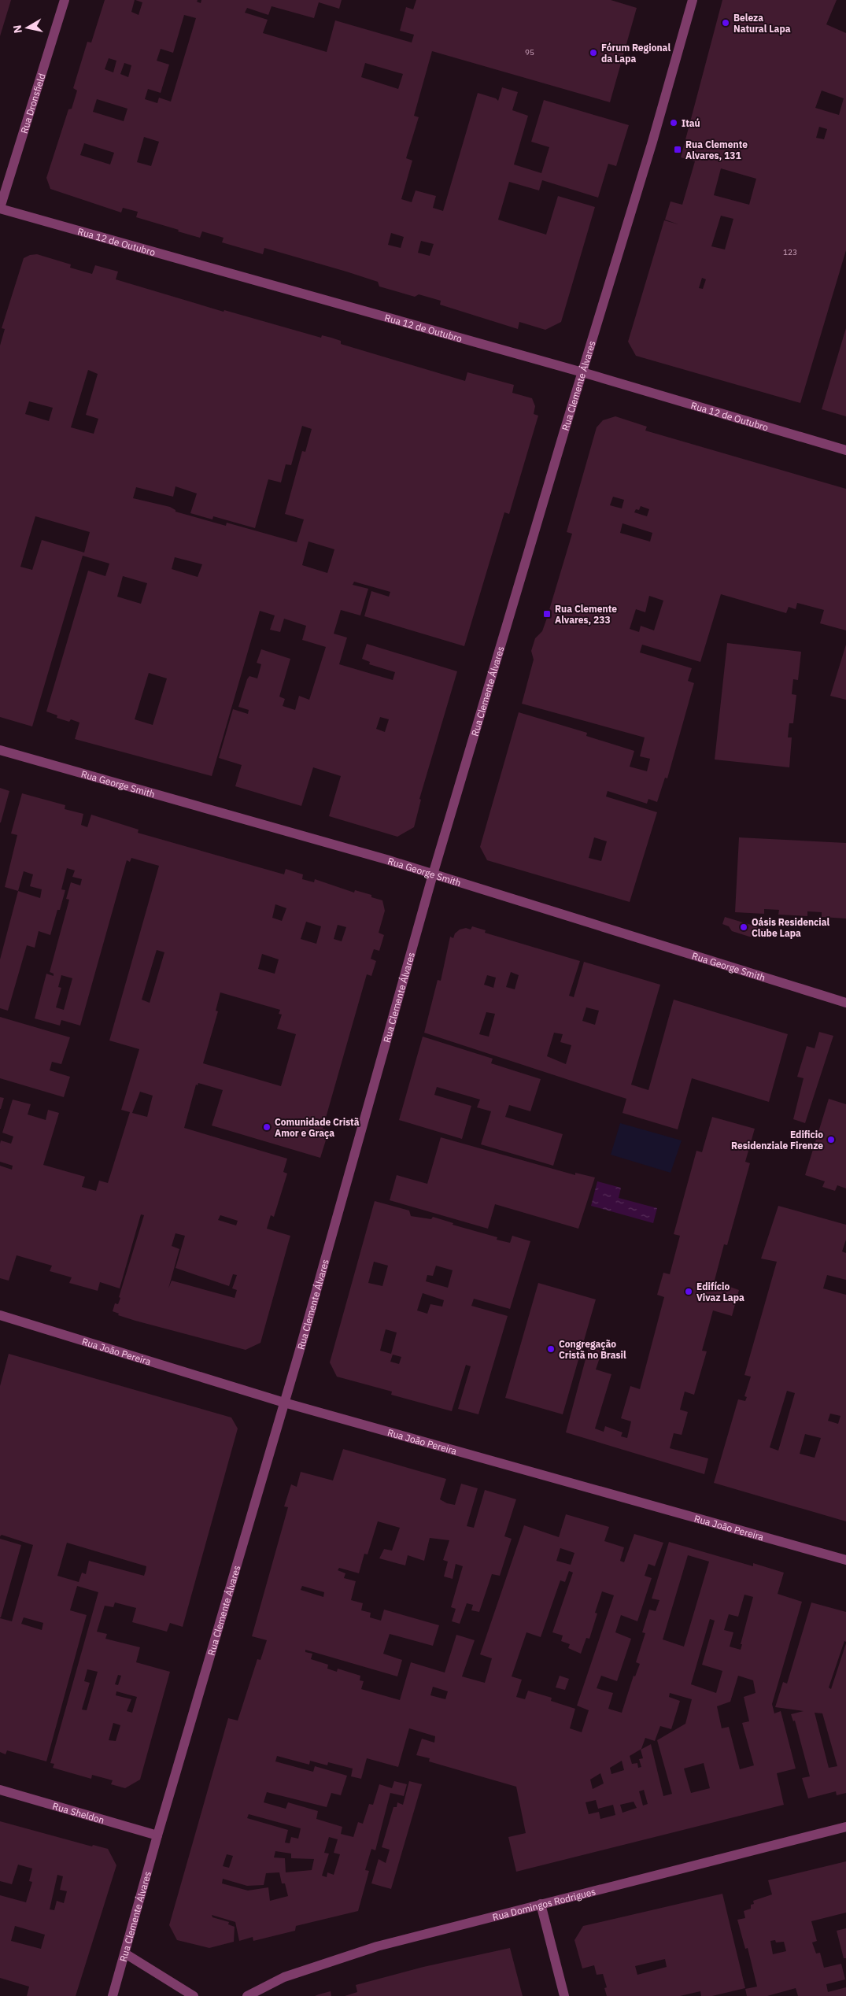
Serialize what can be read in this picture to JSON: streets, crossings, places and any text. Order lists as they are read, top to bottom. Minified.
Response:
{"streets":{"street":["Rua Dronsfield","Rua 12 de Outubro","Rua Clemente Álvares","Rua George Smith","Rua João Pereira","Rua Sheldon","Rua Domingos Rodrigues"]},"crossings":[["Rua Dronsfield","Rua 12 de Outubro"],["Rua 12 de Outubro","Rua Clemente Álvares"],["Rua Clemente Álvares","Rua George Smith"],["Rua Clemente Álvares","Rua João Pereira"],["Rua Clemente Álvares","Rua Sheldon"]],"places":{"other":["Beleza Natural Lapa","Fórum Regional da Lapa","Itaú","Oásis Residencial Clube Lapa","Comunidade Cristã Amor e Graça","Edificio Residenziale Firenze","Edifício Vivaz Lapa","Congregação Cristã no Brasil"],"transit":["Rua Clemente Alvares, 131","Rua Clemente Alvares, 233"]},"house_numbers":["95","123"],"north":"left"}
